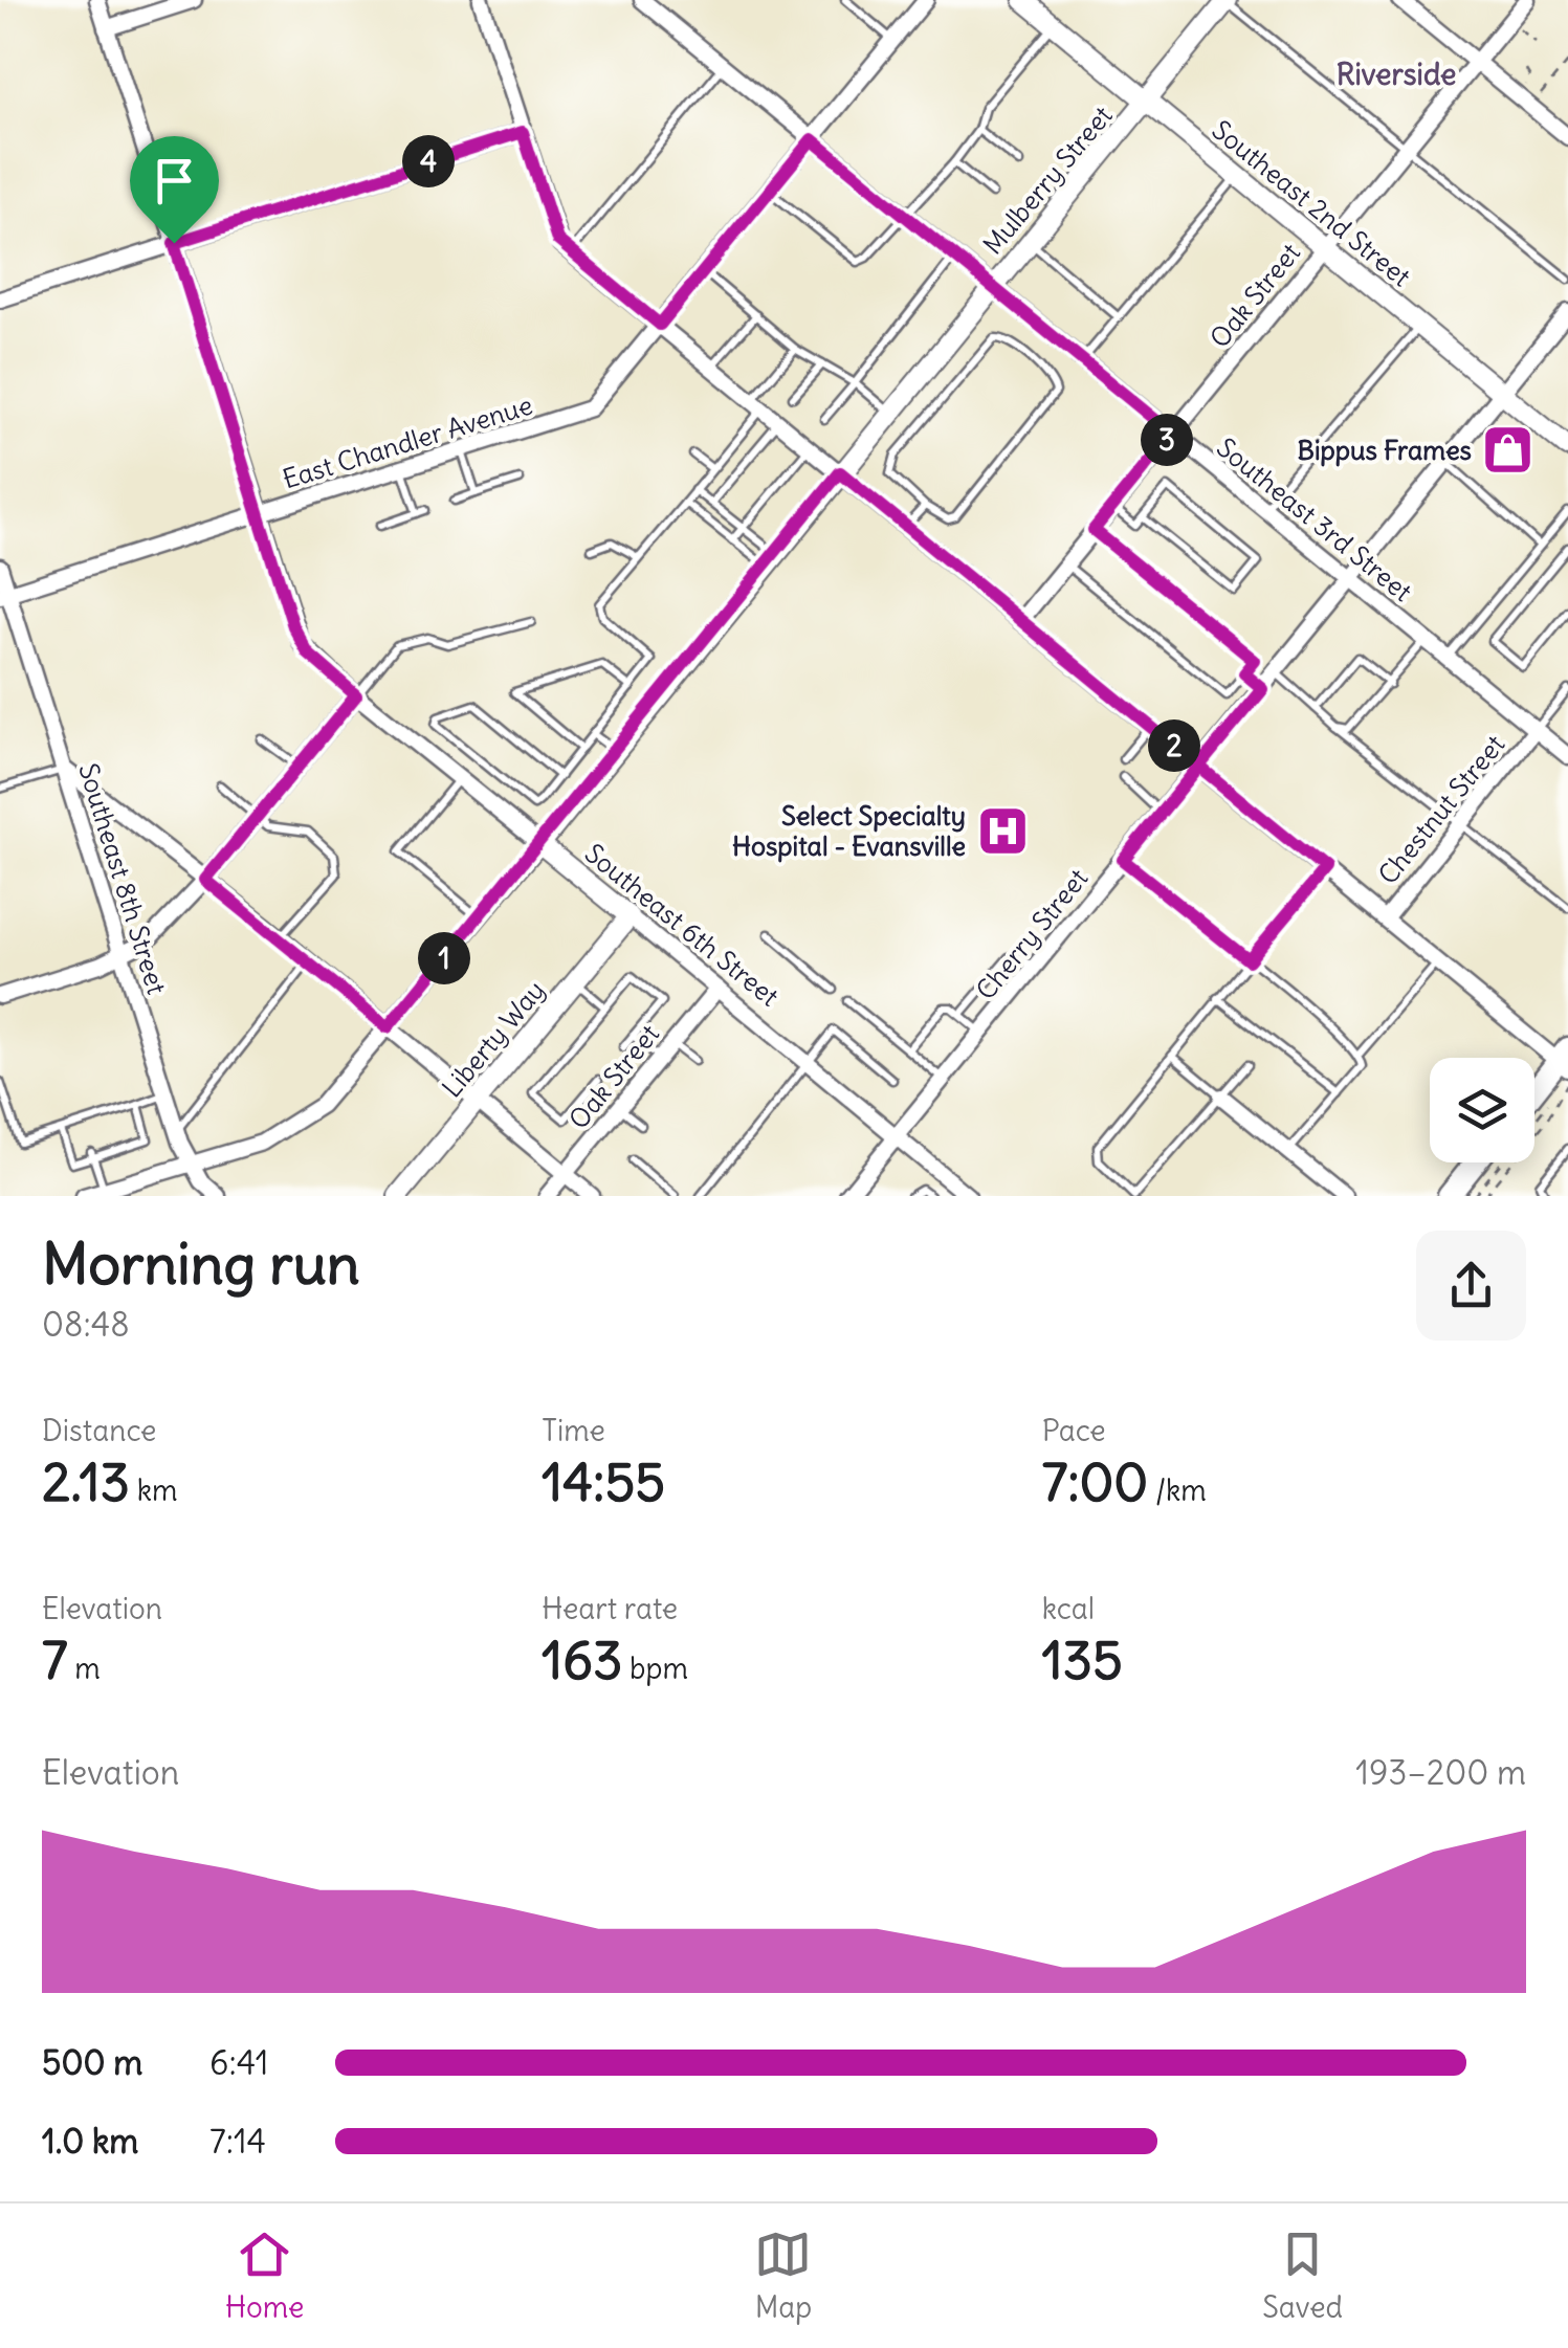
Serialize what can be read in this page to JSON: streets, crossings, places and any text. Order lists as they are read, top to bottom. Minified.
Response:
{"streets":{"street":["Mulberry Street","Southeast 2nd Street","Oak Street","East Chandler Avenue","Southeast 3rd Street","Chestnut Street","Southeast 8th Street","Southeast 6th Street","Cherry Street","Liberty Way"]},"crossings":[["Mulberry Street","Southeast 2nd Street"],["Mulberry Street","Southeast 3rd Street"],["Mulberry Street","Southeast 8th Street"],["Mulberry Street","Southeast 6th Street"],["Southeast 2nd Street","Oak Street"],["Southeast 2nd Street","Cherry Street"],["Oak Street","Southeast 3rd Street"],["Oak Street","Southeast 6th Street"],["East Chandler Avenue","Southeast 8th Street"],["East Chandler Avenue","Southeast 6th Street"],["Southeast 3rd Street","Chestnut Street"],["Southeast 3rd Street","Cherry Street"],["Southeast 6th Street","Cherry Street"],["Southeast 6th Street","Liberty Way"]],"districts":["Riverside"],"places":{"shop":["Bippus Frames"],"hospital":["Select Specialty Hospital - Evansville"]},"page":{"pins":["4","3","2","1"],"heading":["Morning run","08:48"],"stats":[["Distance","2.13 km"],["Time","14:55"],["Pace","7:00 /km"],["Elevation","7 m"],["Heart rate","163 bpm"],["kcal","135"]],"chart":["Elevation","193–200 m"],"list":[{"name":"500 m","note":"6:41"},{"name":"1.0 km","note":"7:14"}],"tabs":["Home","Map","Saved"]}}
